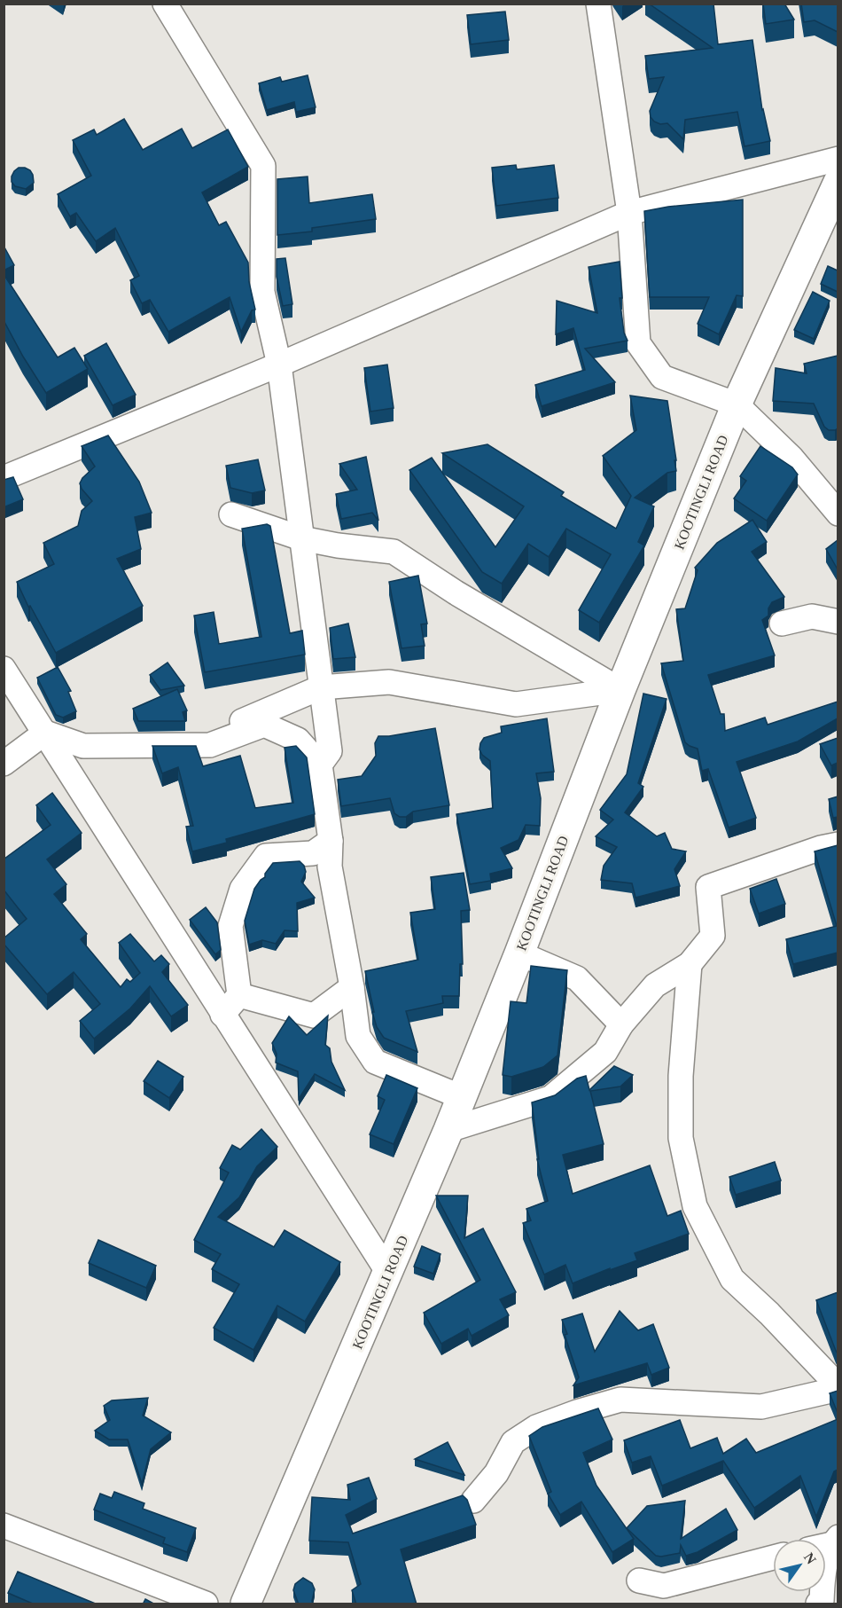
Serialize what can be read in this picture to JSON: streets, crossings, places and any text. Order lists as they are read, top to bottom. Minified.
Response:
{"streets":{"street":["KOOTINGLI ROAD"]},"north":"top right"}
